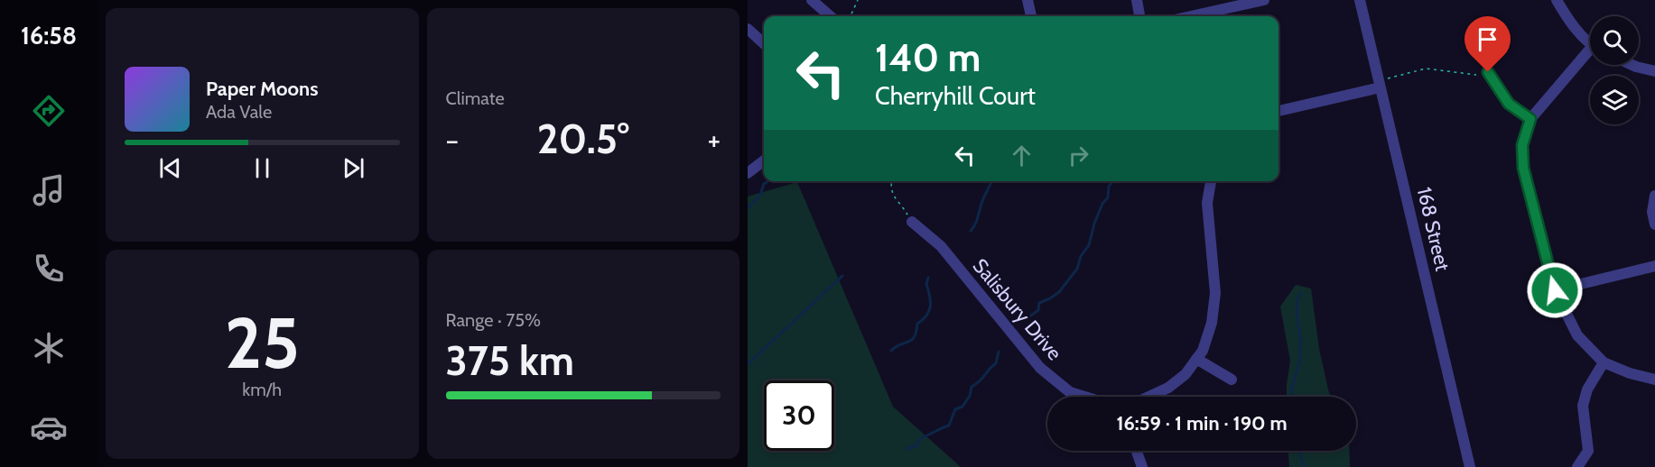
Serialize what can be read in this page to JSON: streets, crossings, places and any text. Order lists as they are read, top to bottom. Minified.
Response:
{"streets":{"street":["168 Street","Salisbury Drive"]},"page":{"tabs":"16:58","tile":["Climate",["25","km/h"],["Range · 75%","375 km"]],"turn":["140 m","Cherryhill Court"],"song":["Paper Moons","Ada Vale"],"heat":["−","20.5°","+"],"limit":"30","trip":"16:59 · 1 min · 190 m"}}
